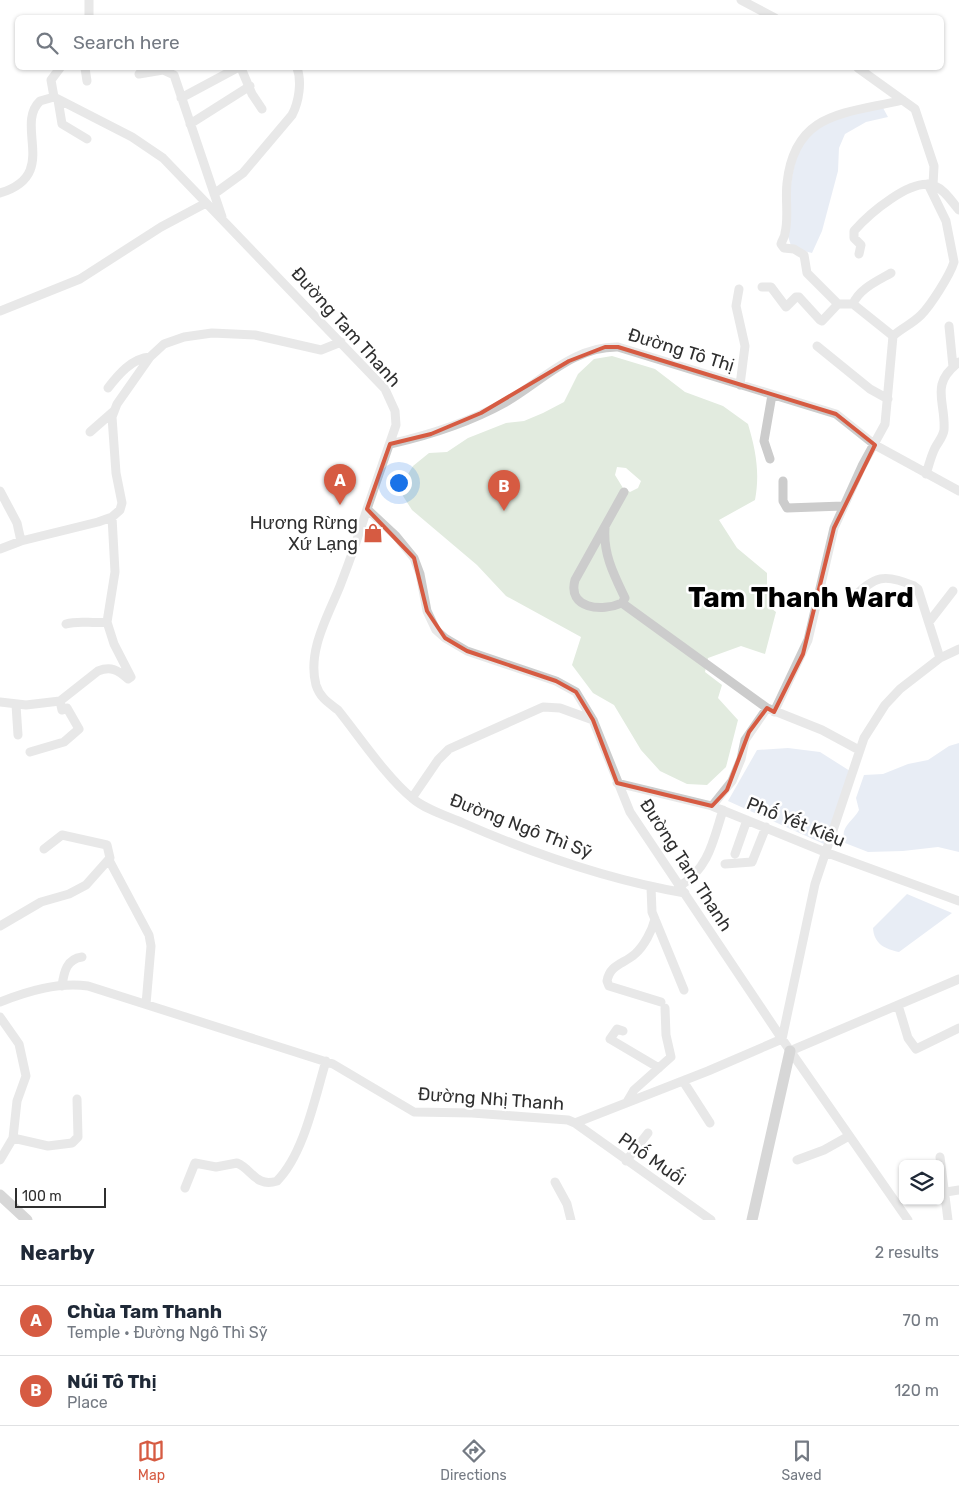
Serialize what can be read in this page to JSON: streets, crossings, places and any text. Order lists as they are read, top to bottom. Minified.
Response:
{"streets":{"street":["Đường Tam Thanh","Đường Tô Thị","Phố Yết Kiêu","Đường Ngô Thì Sỹ","Đường Nhị Thanh","Phố Muối"]},"crossings":[["Đường Tam Thanh","Đường Tô Thị"],["Đường Tam Thanh","Phố Yết Kiêu"],["Đường Tam Thanh","Đường Ngô Thì Sỹ"],["Đường Tam Thanh","Đường Nhị Thanh"],["Đường Nhị Thanh","Phố Muối"]],"districts":["Tam Thanh Ward"],"places":{"shop":["Hương Rừng Xứ Lạng"]},"scale_bar":"100 m","page":{"search":"Search here","pins":["A","B"],"scale":"100 m","heading":["Nearby","2 results"],"list":[{"mark":"A","name":"Chùa Tam Thanh","note":"Temple · Đường Ngô Thì Sỹ","value":"70 m"},{"mark":"B","name":"Núi Tô Thị","note":"Place","value":"120 m"}],"nav":["Map","Directions","Saved"]}}
